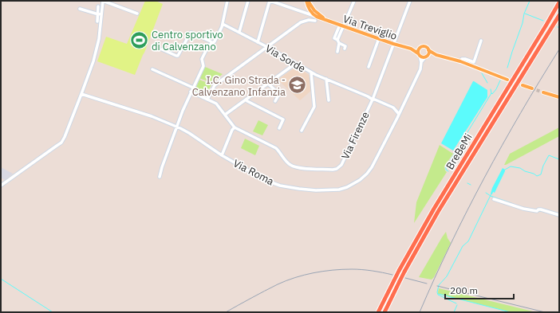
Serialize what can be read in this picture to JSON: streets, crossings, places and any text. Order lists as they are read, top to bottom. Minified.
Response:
{"streets":{"highway":["BreBeMi"],"main road":["Via Treviglio"],"street":["Via Sorde","Via Firenze","Via Roma"]},"crossings":[["Via Treviglio","Via Firenze"],["Via Treviglio","Via Roma"]],"places":{"sports":["Centro sportivo di Calvenzano"],"school or university":["I.C. Gino Strada - Calvenzano Infanzia"]},"scale_bar":"200 m"}
